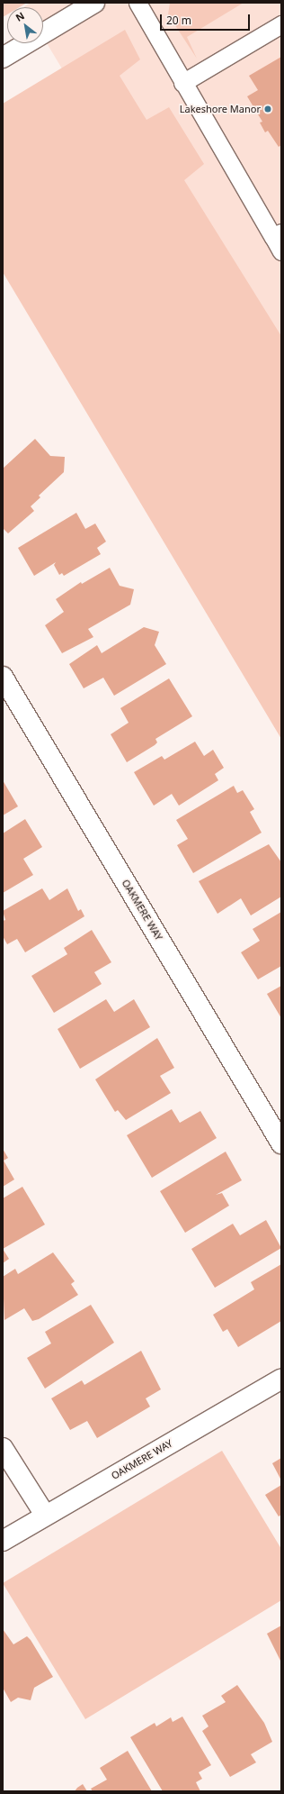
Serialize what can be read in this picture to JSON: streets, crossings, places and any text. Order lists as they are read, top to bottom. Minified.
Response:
{"streets":{"street":["OAKMERE WAY"]},"places":["Lakeshore Manor"],"scale_bar":"20 m","north":"top left"}
